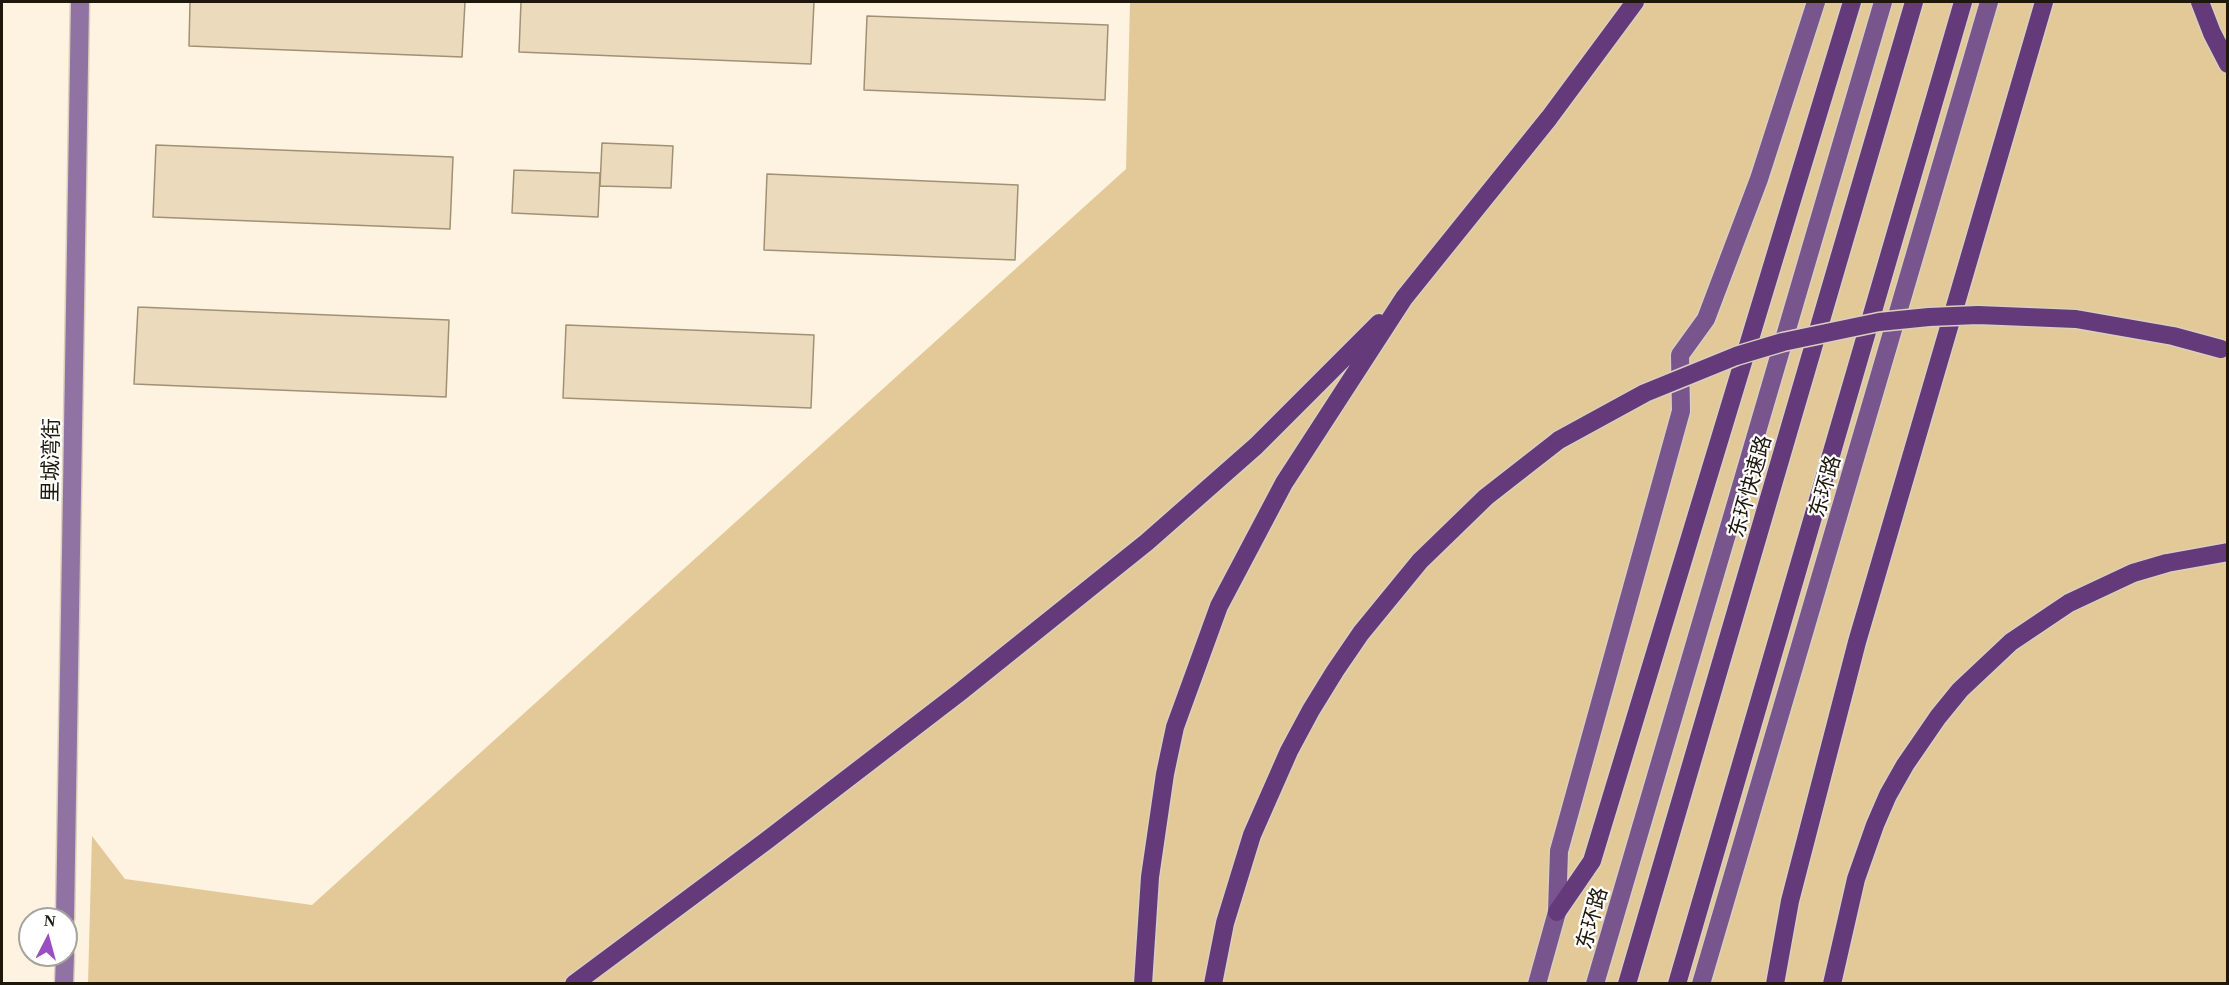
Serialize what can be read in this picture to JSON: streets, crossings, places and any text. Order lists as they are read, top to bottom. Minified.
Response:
{"streets":{"highway":["东环快速路"],"main road":["东环路"],"street":["里城湾街"]},"north":"top"}
